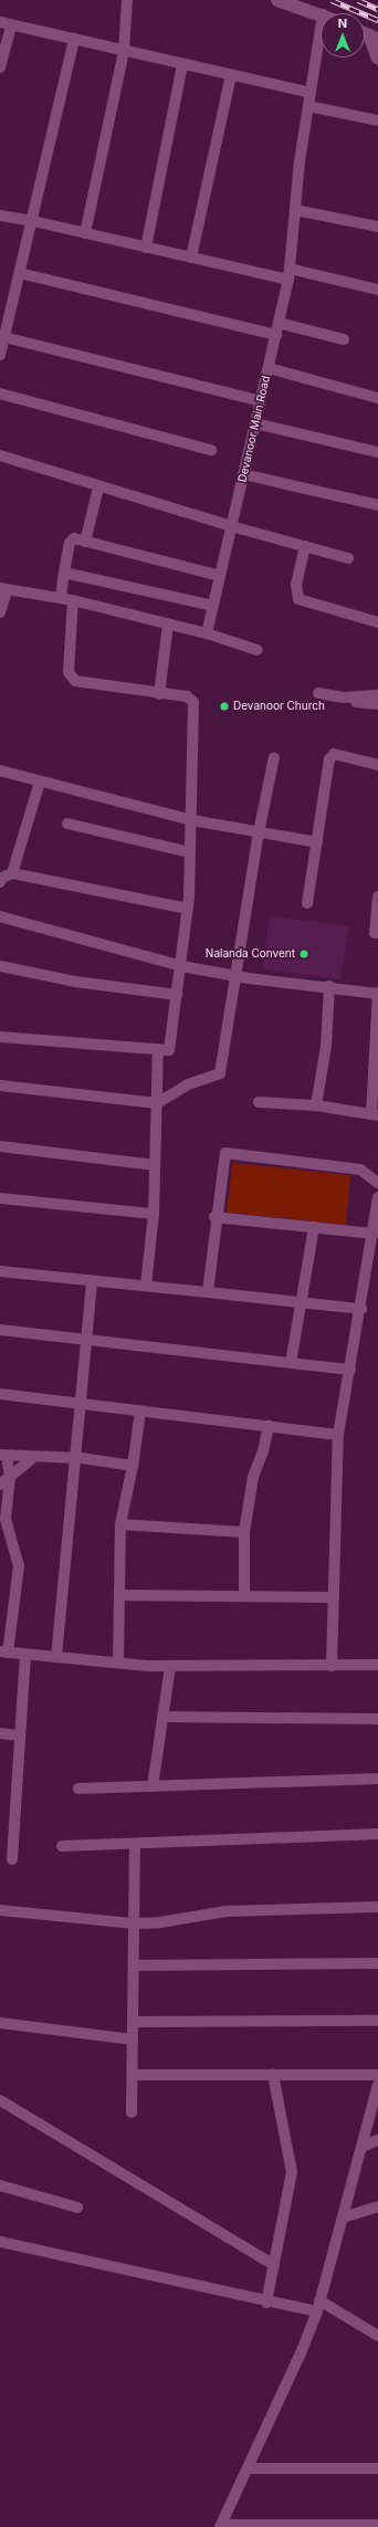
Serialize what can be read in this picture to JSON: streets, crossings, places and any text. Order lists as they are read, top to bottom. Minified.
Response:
{"streets":{"street":["Devanoor Main Road"]},"places":["Devanoor Church","Nalanda Convent"],"north":"top"}
